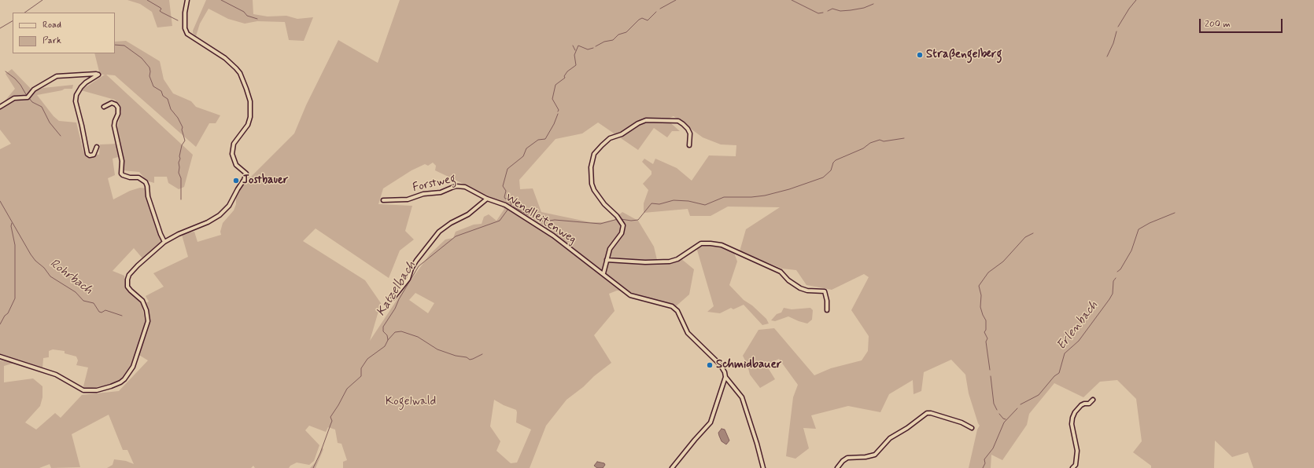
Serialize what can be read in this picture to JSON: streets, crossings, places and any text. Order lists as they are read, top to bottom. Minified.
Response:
{"streets":{"street":["Forstweg","Wendlleitenweg"]},"crossings":[["Forstweg","Wendlleitenweg"]],"water":["Rohrbach","Katzelbach","Erlenbach"],"parks":["Kogelwald"],"places":["Straßengelberg","Jostbauer","Schmidbauer"],"legend":["Road","Park"],"scale_bar":"200 m"}
